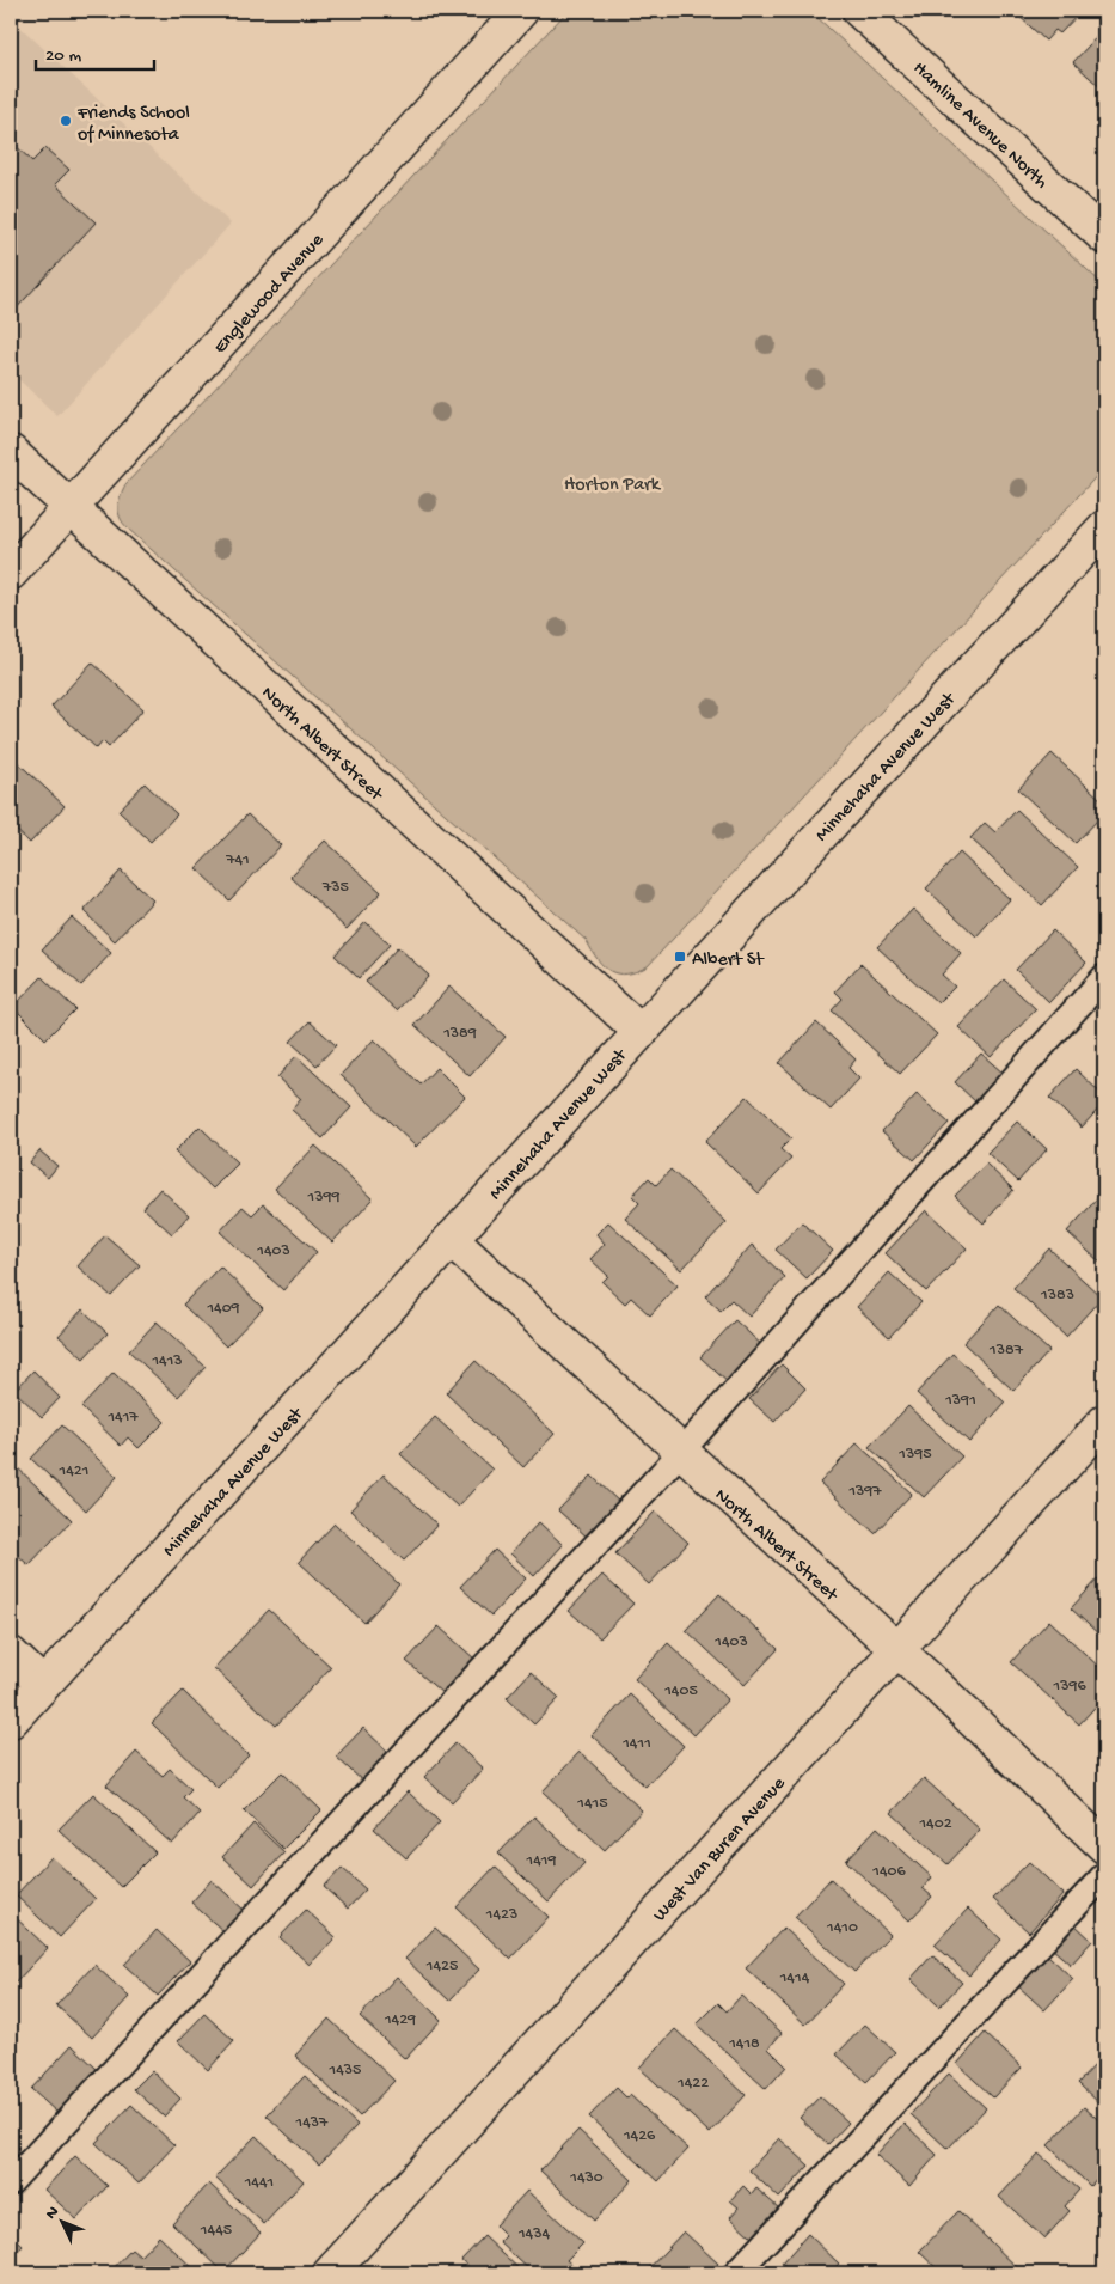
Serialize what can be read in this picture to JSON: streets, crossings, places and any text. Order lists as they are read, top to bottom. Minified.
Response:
{"streets":{"street":["Hamline Avenue North","Englewood Avenue","North Albert Street","Minnehaha Avenue West","West Van Buren Avenue"]},"crossings":[["Englewood Avenue","North Albert Street"],["North Albert Street","Minnehaha Avenue West"],["North Albert Street","West Van Buren Avenue"]],"parks":["Horton Park"],"places":{"other":["Friends School of Minnesota"],"transit":["Albert St"]},"house_numbers":["741","735","1389","1399","1403","1383","1409","1387","1413","1391","1417","1395","1421","1397","1403","1396","1405","1411","1415","1402","1419","1406","1423","1410","1425","1414","1429","1418","1435","1422","1437","1426","1430","1441","1445","1434"],"scale_bar":"20 m","north":"top left"}
